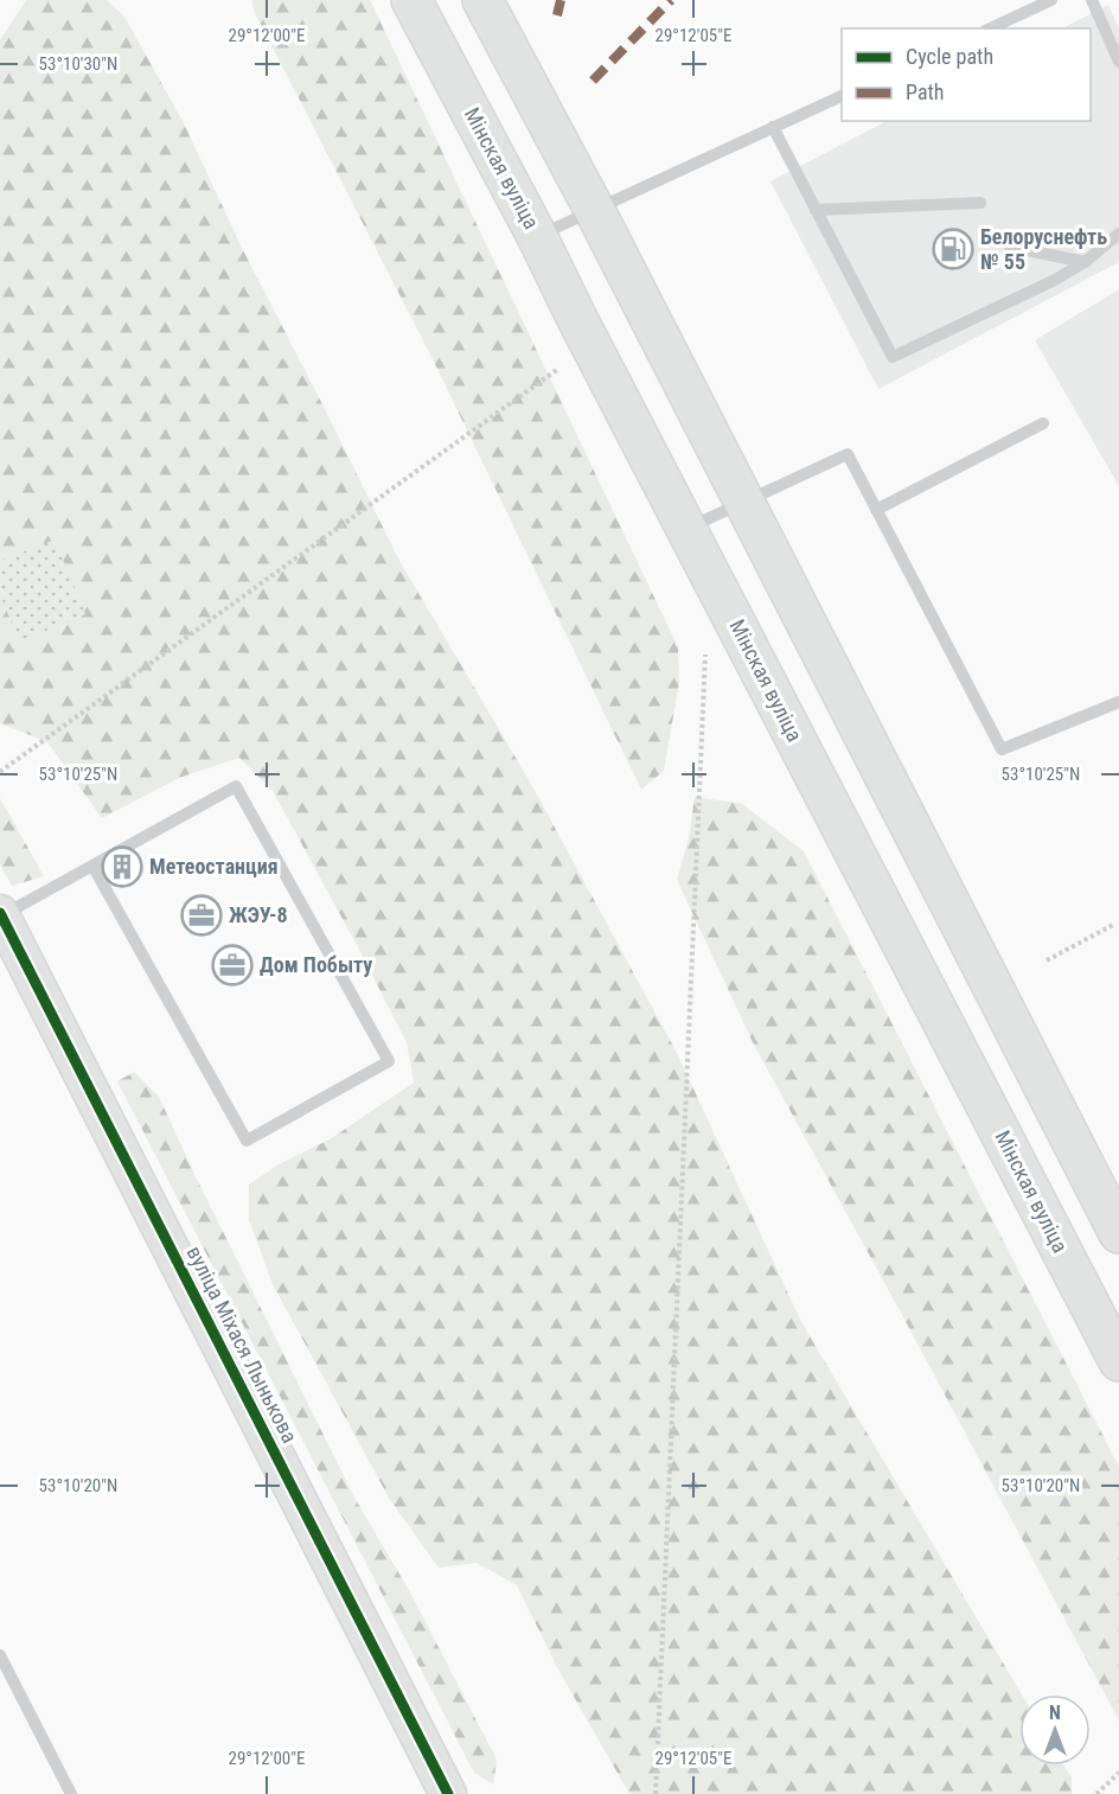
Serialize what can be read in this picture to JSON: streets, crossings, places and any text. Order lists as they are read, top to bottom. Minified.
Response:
{"streets":{"main road":["Мінская вуліца"],"street":["вуліца Міхася Лынькова"]},"places":{"fuel station":["Белоруснефть № 55"],"building":["Метеостанция"],"office":["ЖЭУ-8","Дом Побыту"]},"legend":["Cycle path","Path"],"north":"top","coordinates":["29°12'00\"E","29°12'05\"E","53°10'30\"N","53°10'25\"N","53°10'20\"N"]}
